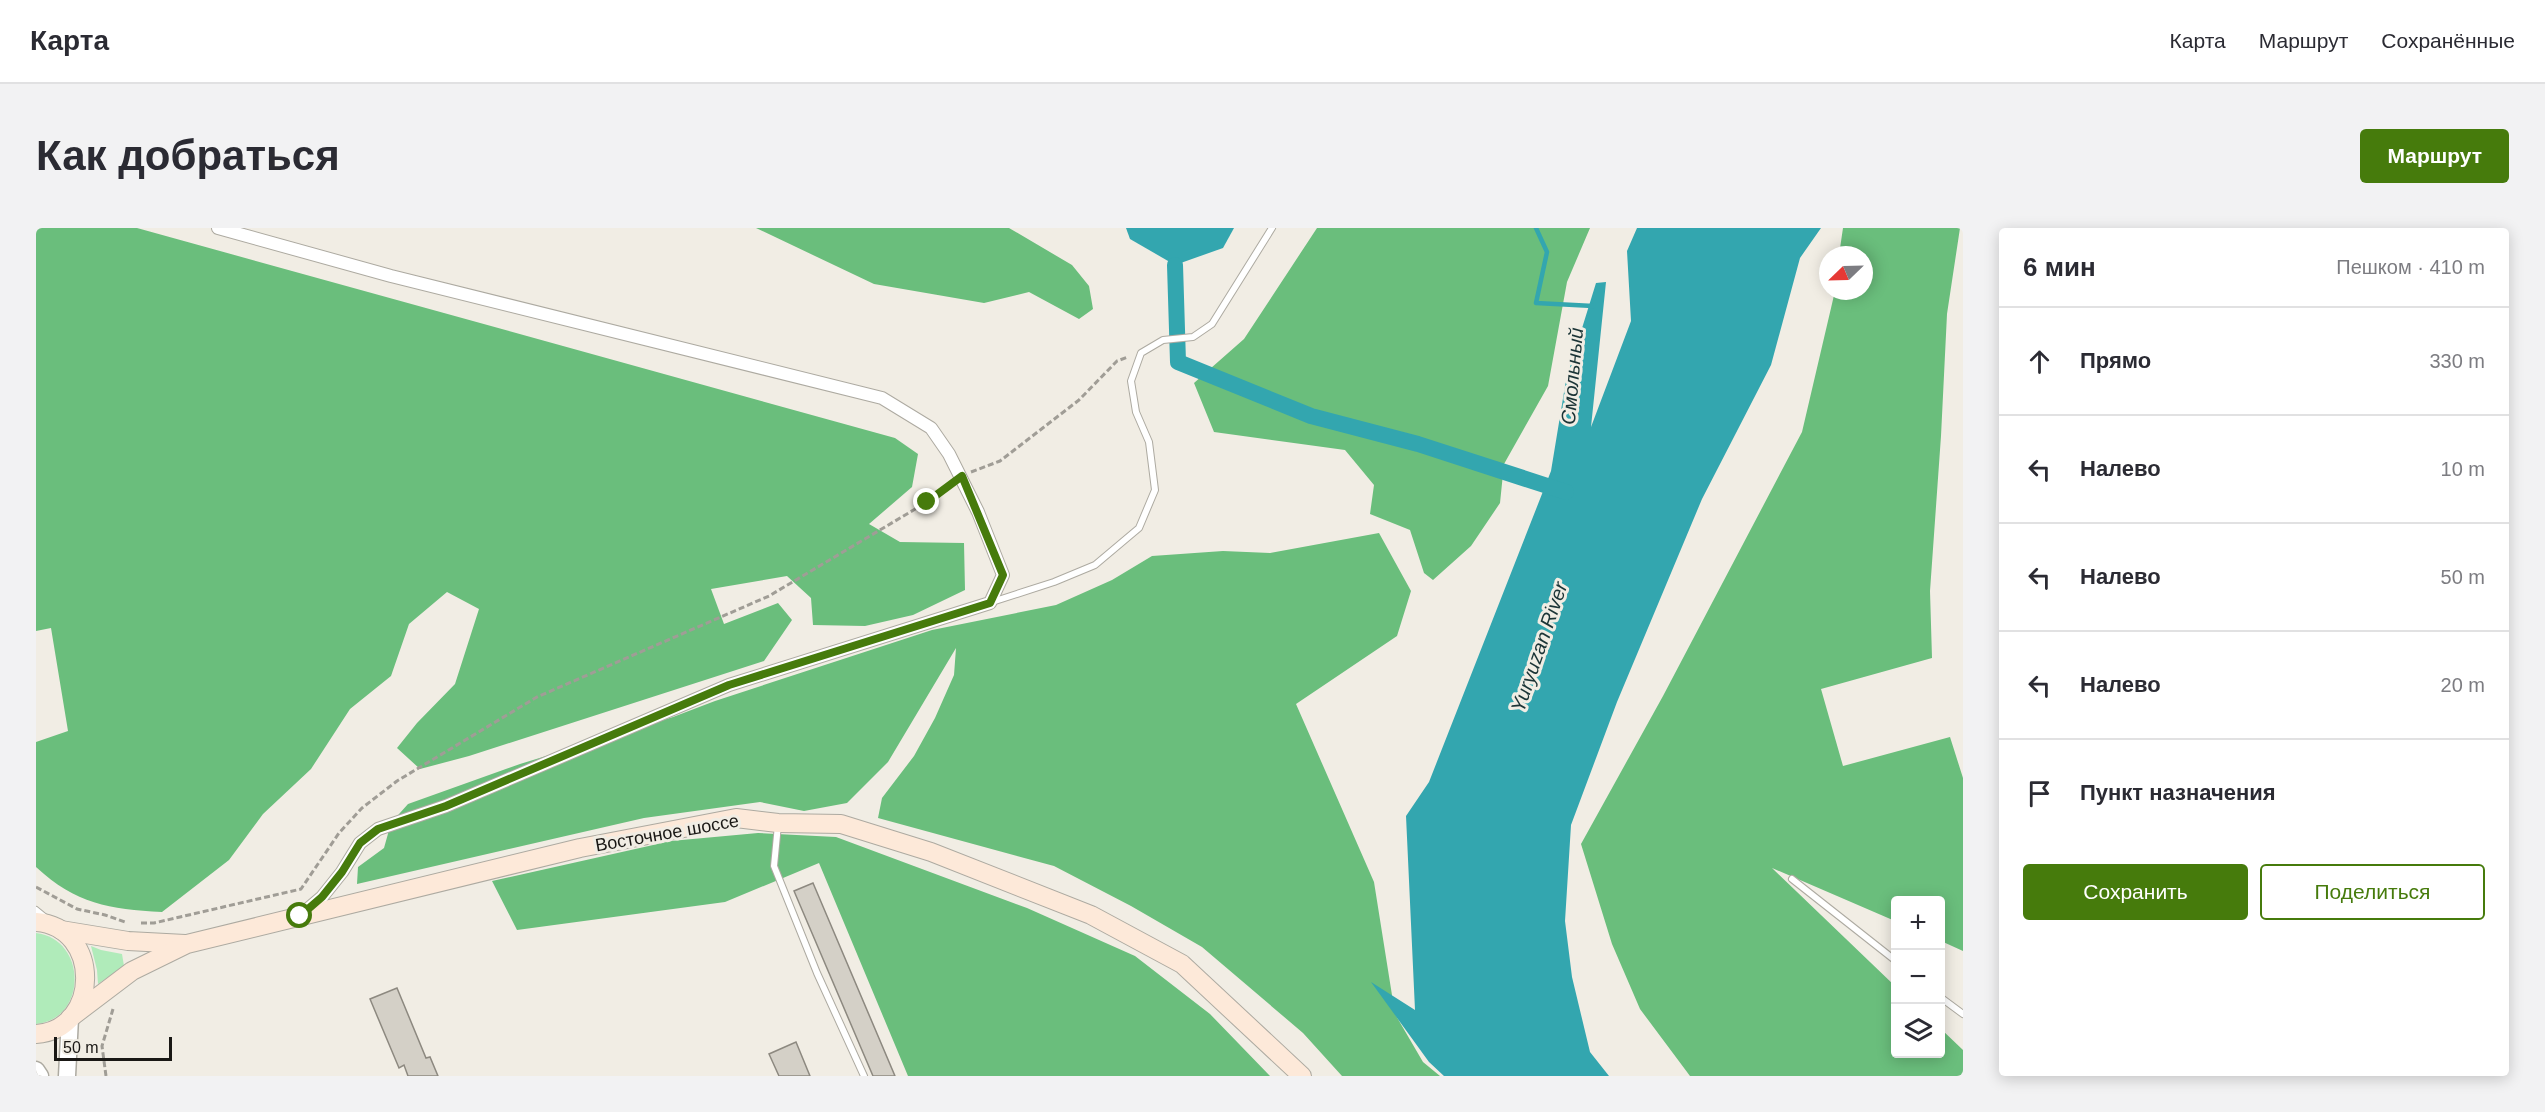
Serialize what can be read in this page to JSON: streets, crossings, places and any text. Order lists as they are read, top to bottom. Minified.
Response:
{"streets":{"main road":["Восточное шоссе"]},"water":["Смольный","Yuryuzan River"],"scale_bar":"50 m","north":"bottom left","page":{"header":"Карта","nav":["Карта","Маршрут","Сохранённые"],"buttons":["Маршрут",["Сохранить","Поделиться"]],"title":"Как добраться","heading":["6 мин","Пешком · 410 m"],"list":[["Прямо","330 m"],["Налево","10 m"],["Налево","50 m"],["Налево","20 m"],"Пункт назначения"],"map_buttons":["+","−"],"scale":"50 m"}}
